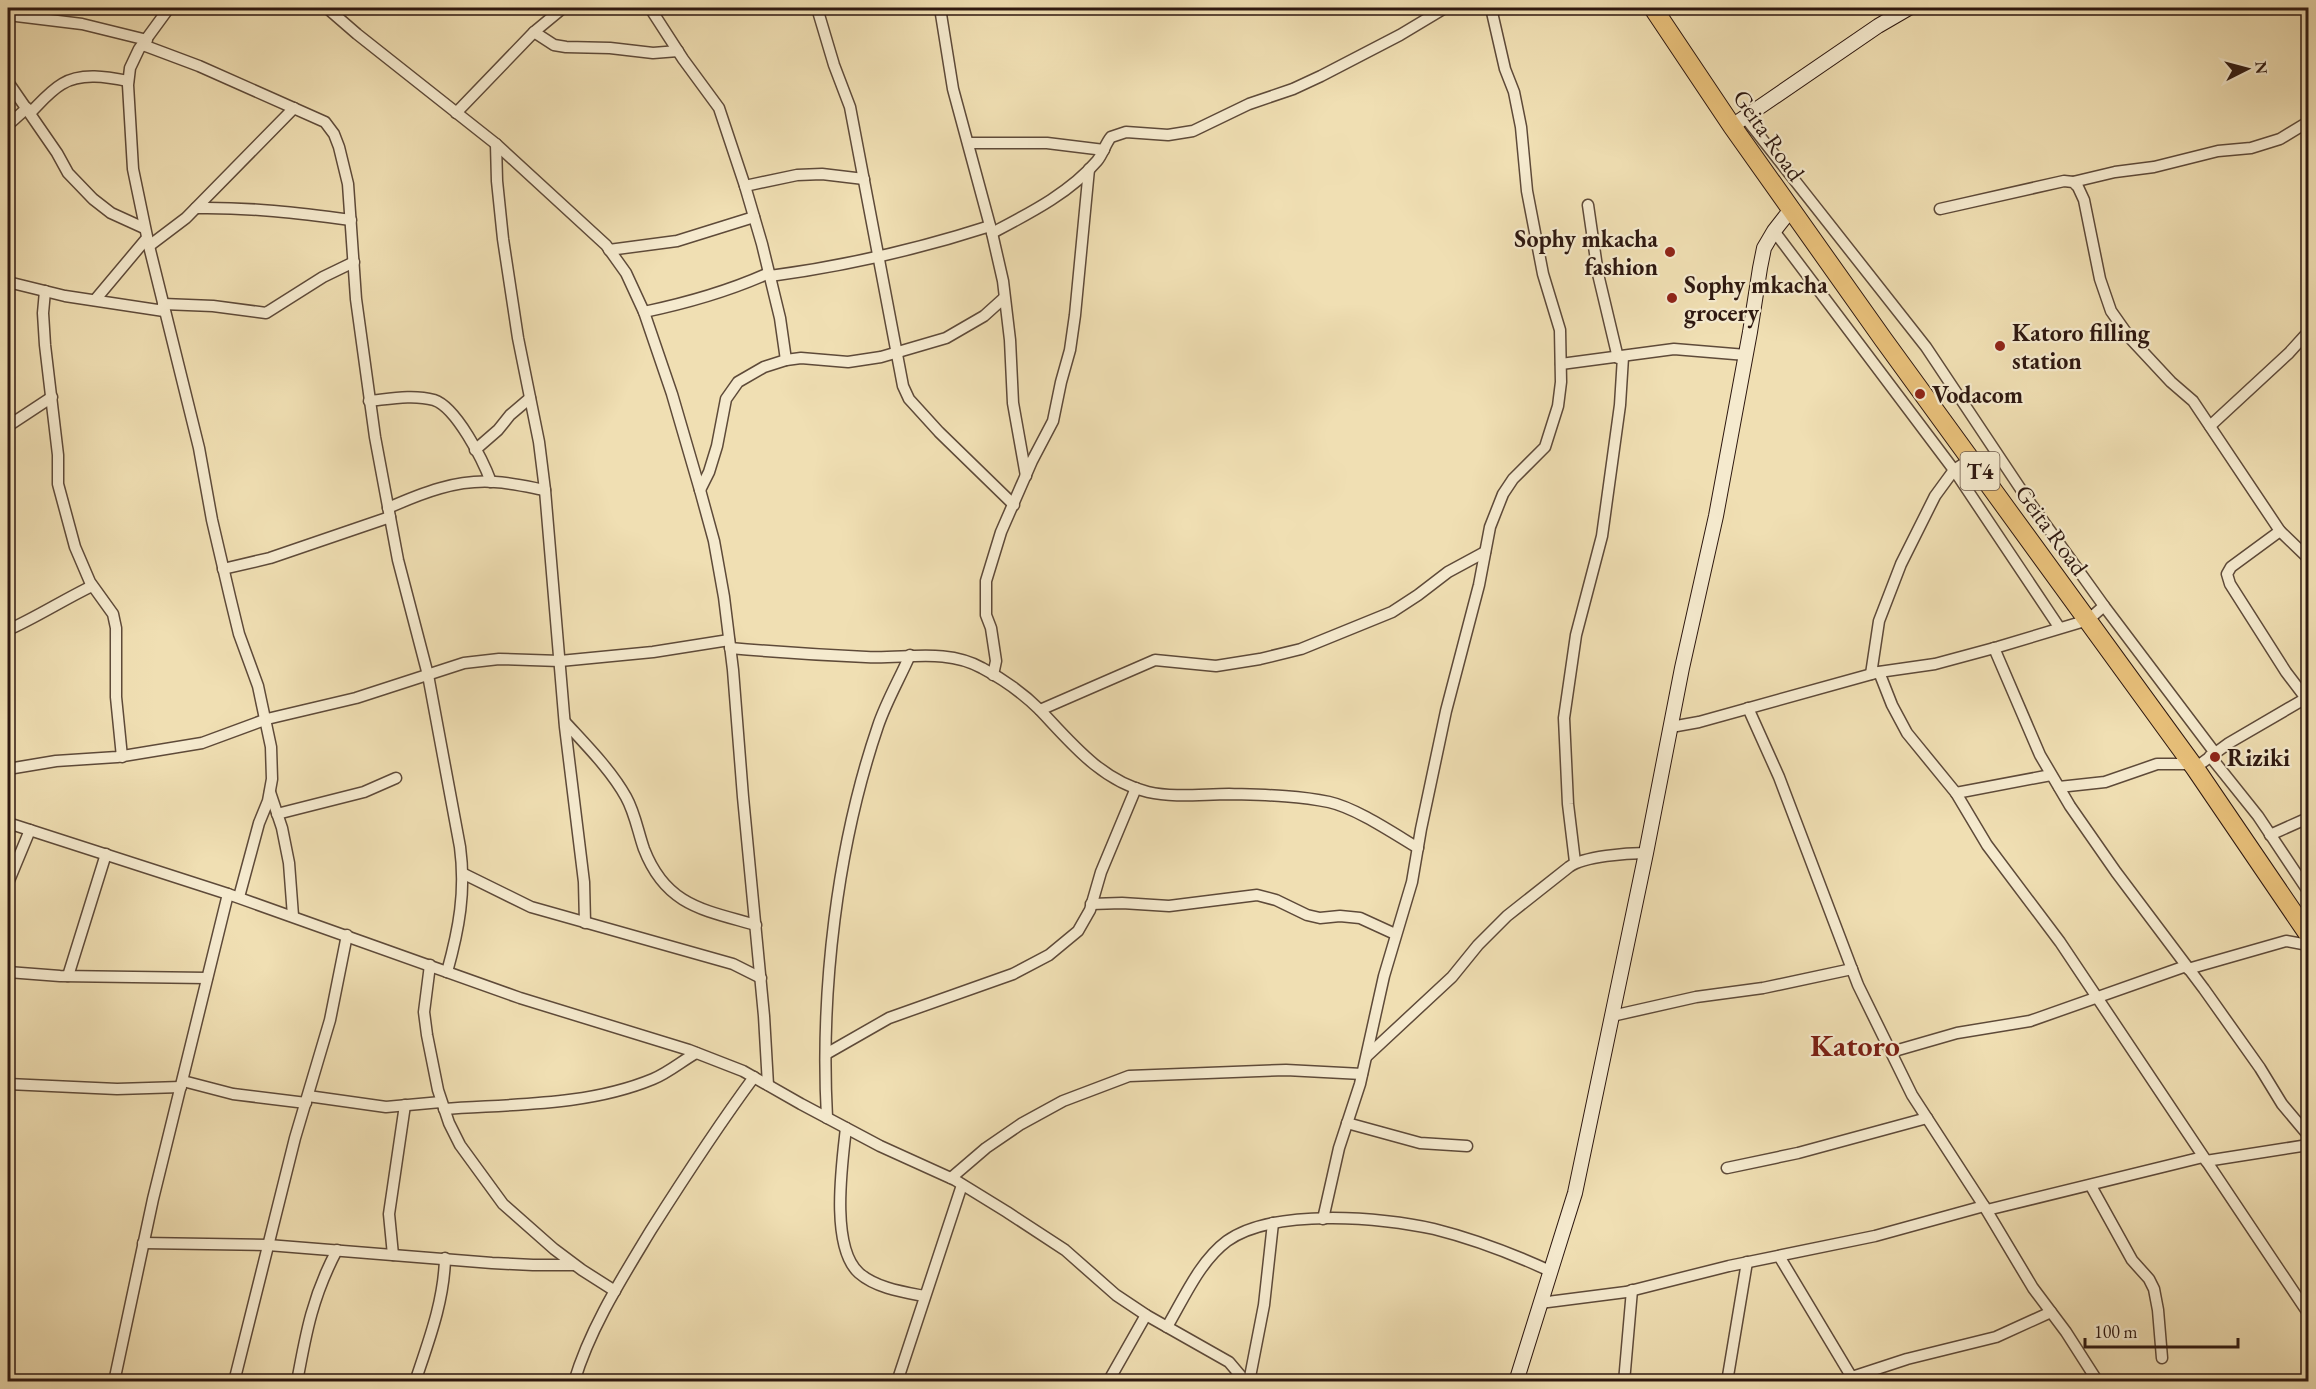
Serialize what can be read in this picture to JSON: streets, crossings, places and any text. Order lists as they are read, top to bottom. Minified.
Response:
{"streets":{"highway":["Geita Road","T4"]},"districts":["Katoro"],"places":["Sophy mkacha fashion","Sophy mkacha grocery","Katoro filling station","Vodacom","Riziki"],"scale_bar":"100 m","north":"right"}
